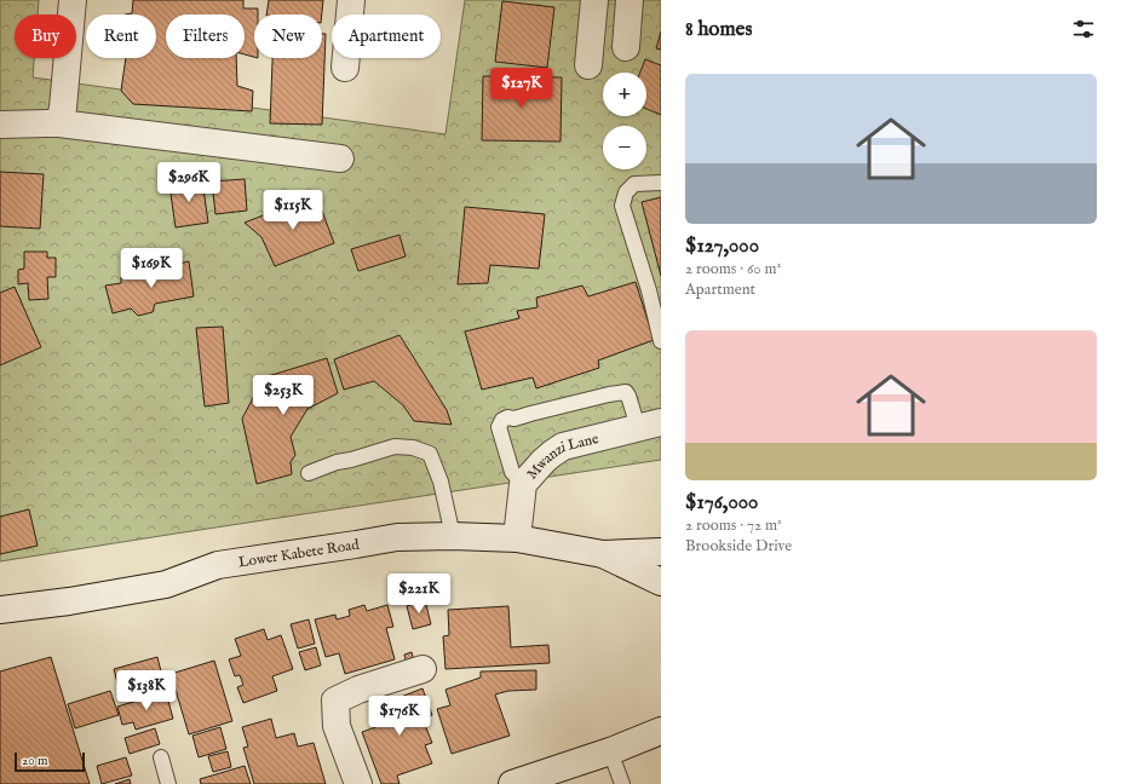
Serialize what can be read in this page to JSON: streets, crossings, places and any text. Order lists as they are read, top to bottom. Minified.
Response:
{"streets":{"street":["Mwanzi Lane","Lower Kabete Road"]},"crossings":[["Mwanzi Lane","Lower Kabete Road"]],"scale_bar":"20 m","page":{"heading":"8 homes","chip":["Buy","Rent","Filters","New","Apartment"],"list":[{"name":"$127,000","note":"2 rooms · 60 m² · Apartment"},{"name":"$176,000","note":"2 rooms · 72 m² · Brookside Drive"}],"price":["$127K","$296K","$115K","$169K","$253K","$221K","$138K","$176K"],"map_buttons":["+","−"],"scale":"20 m"}}
